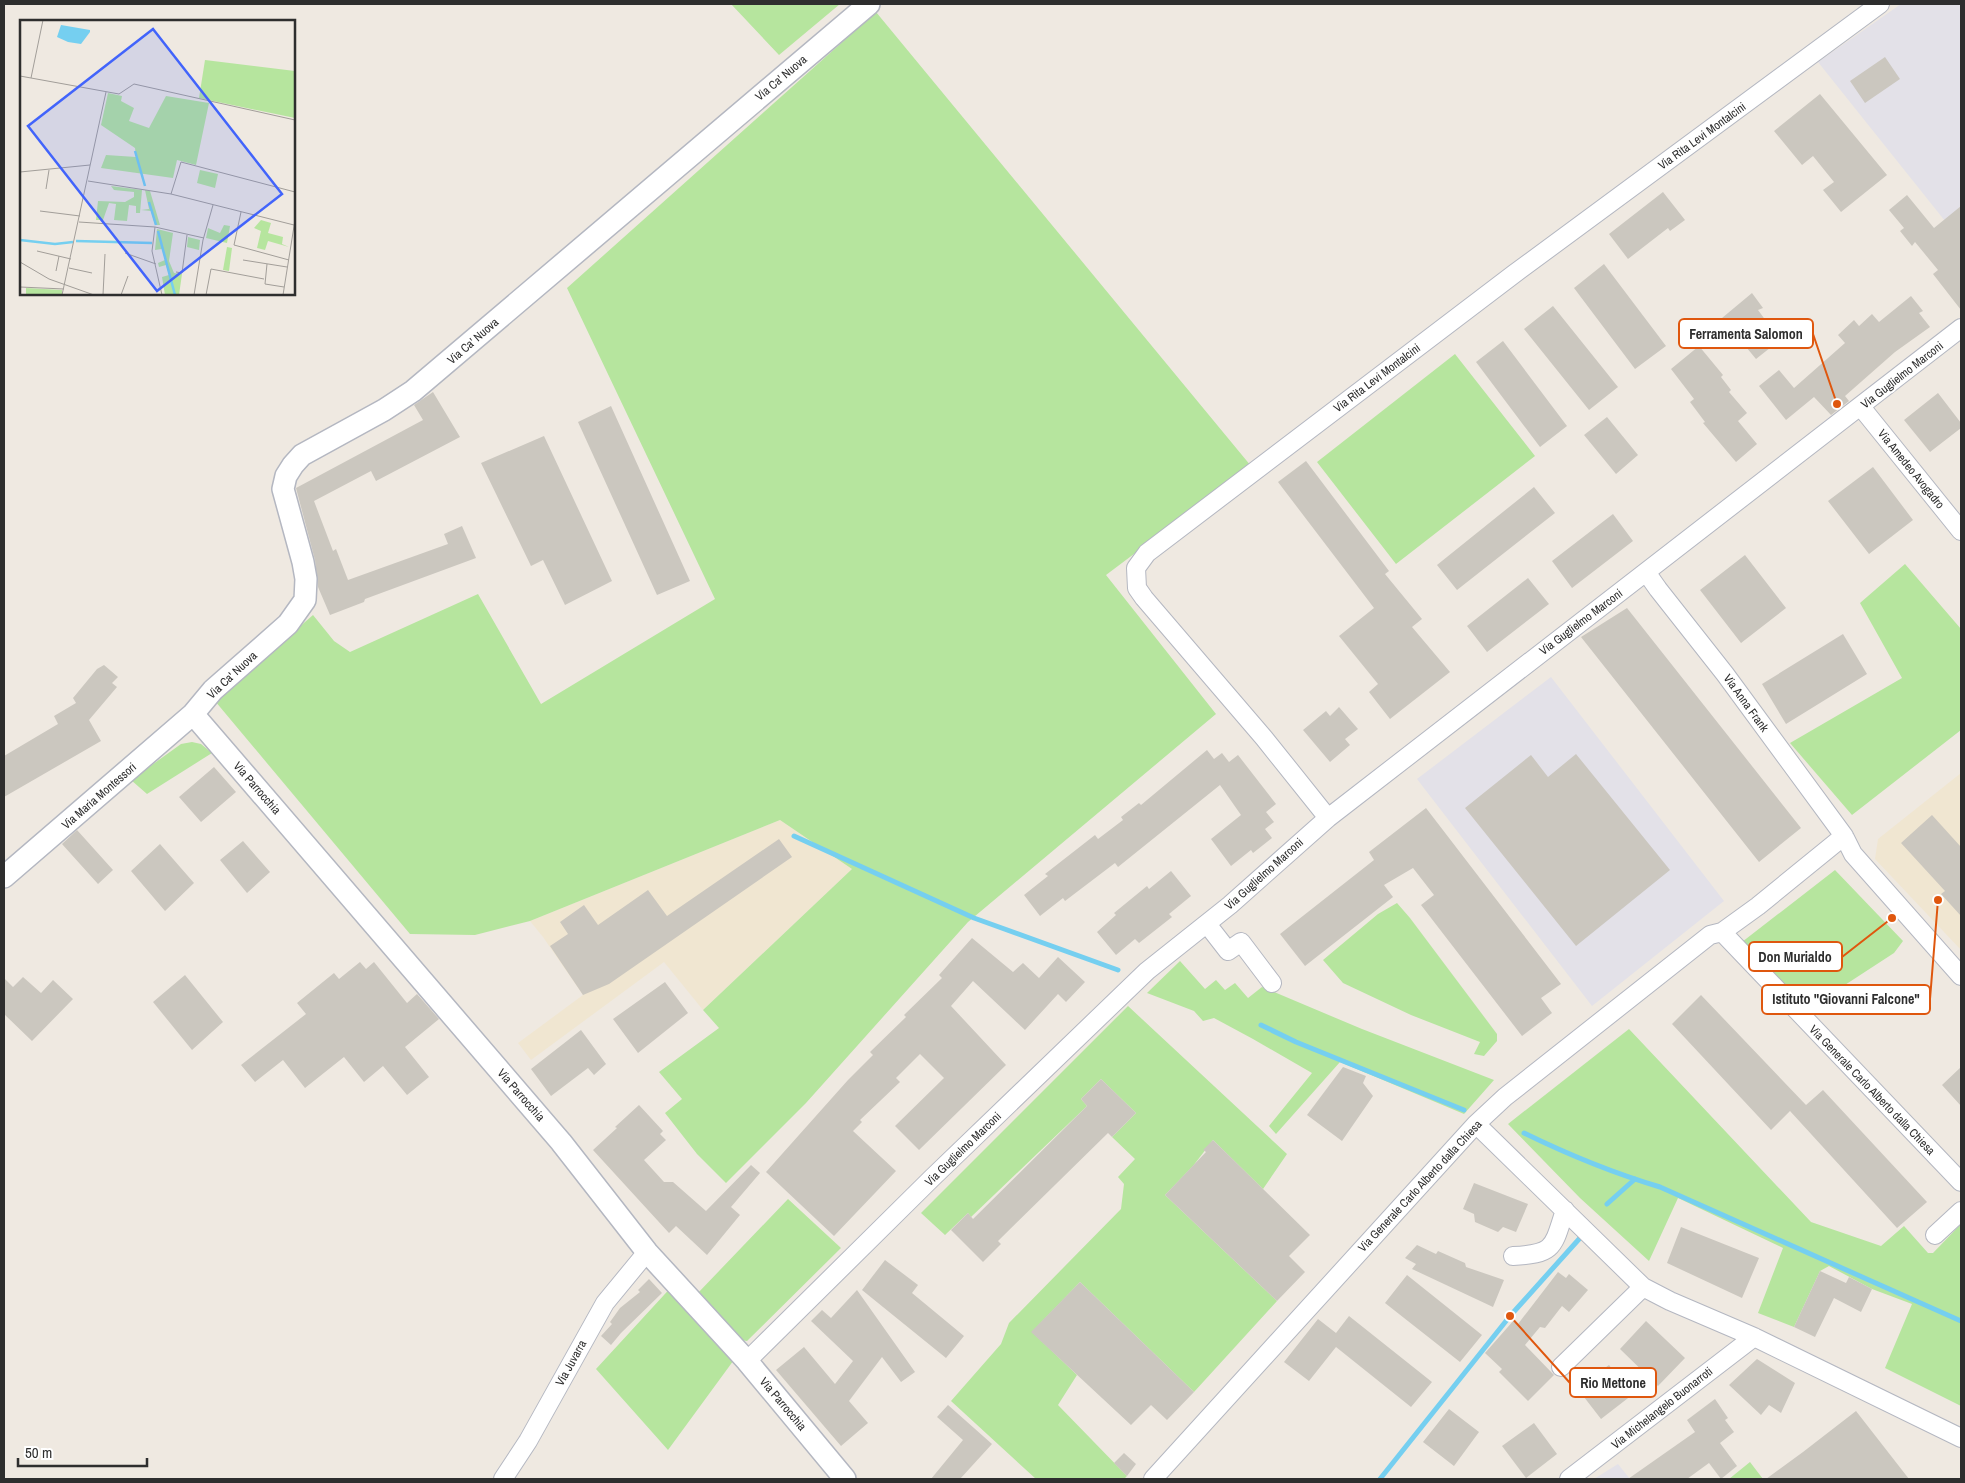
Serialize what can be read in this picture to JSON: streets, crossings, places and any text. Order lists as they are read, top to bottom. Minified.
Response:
{"streets":{"street":["Via Ca' Nuova","Via Rita Levi Montalcini","Via Guglielmo Marconi","Via Amedeo Avogadro","Via Anna Frank","Via Parrocchia","Via Maria Montessori","Via Generale Carlo Alberto dalla Chiesa","Via Juvarra","Via Michelangelo Buonarroti"]},"crossings":[["Via Ca' Nuova","Via Parrocchia"],["Via Ca' Nuova","Via Maria Montessori"],["Via Rita Levi Montalcini","Via Guglielmo Marconi"],["Via Guglielmo Marconi","Via Amedeo Avogadro"],["Via Guglielmo Marconi","Via Anna Frank"],["Via Guglielmo Marconi","Via Parrocchia"],["Via Anna Frank","Via Generale Carlo Alberto dalla Chiesa"],["Via Parrocchia","Via Maria Montessori"],["Via Parrocchia","Via Juvarra"]],"places":["Ferramenta Salomon","Istituto \"Giovanni Falcone\"","Don Murialdo","Rio Mettone"],"scale_bar":"50 m"}
